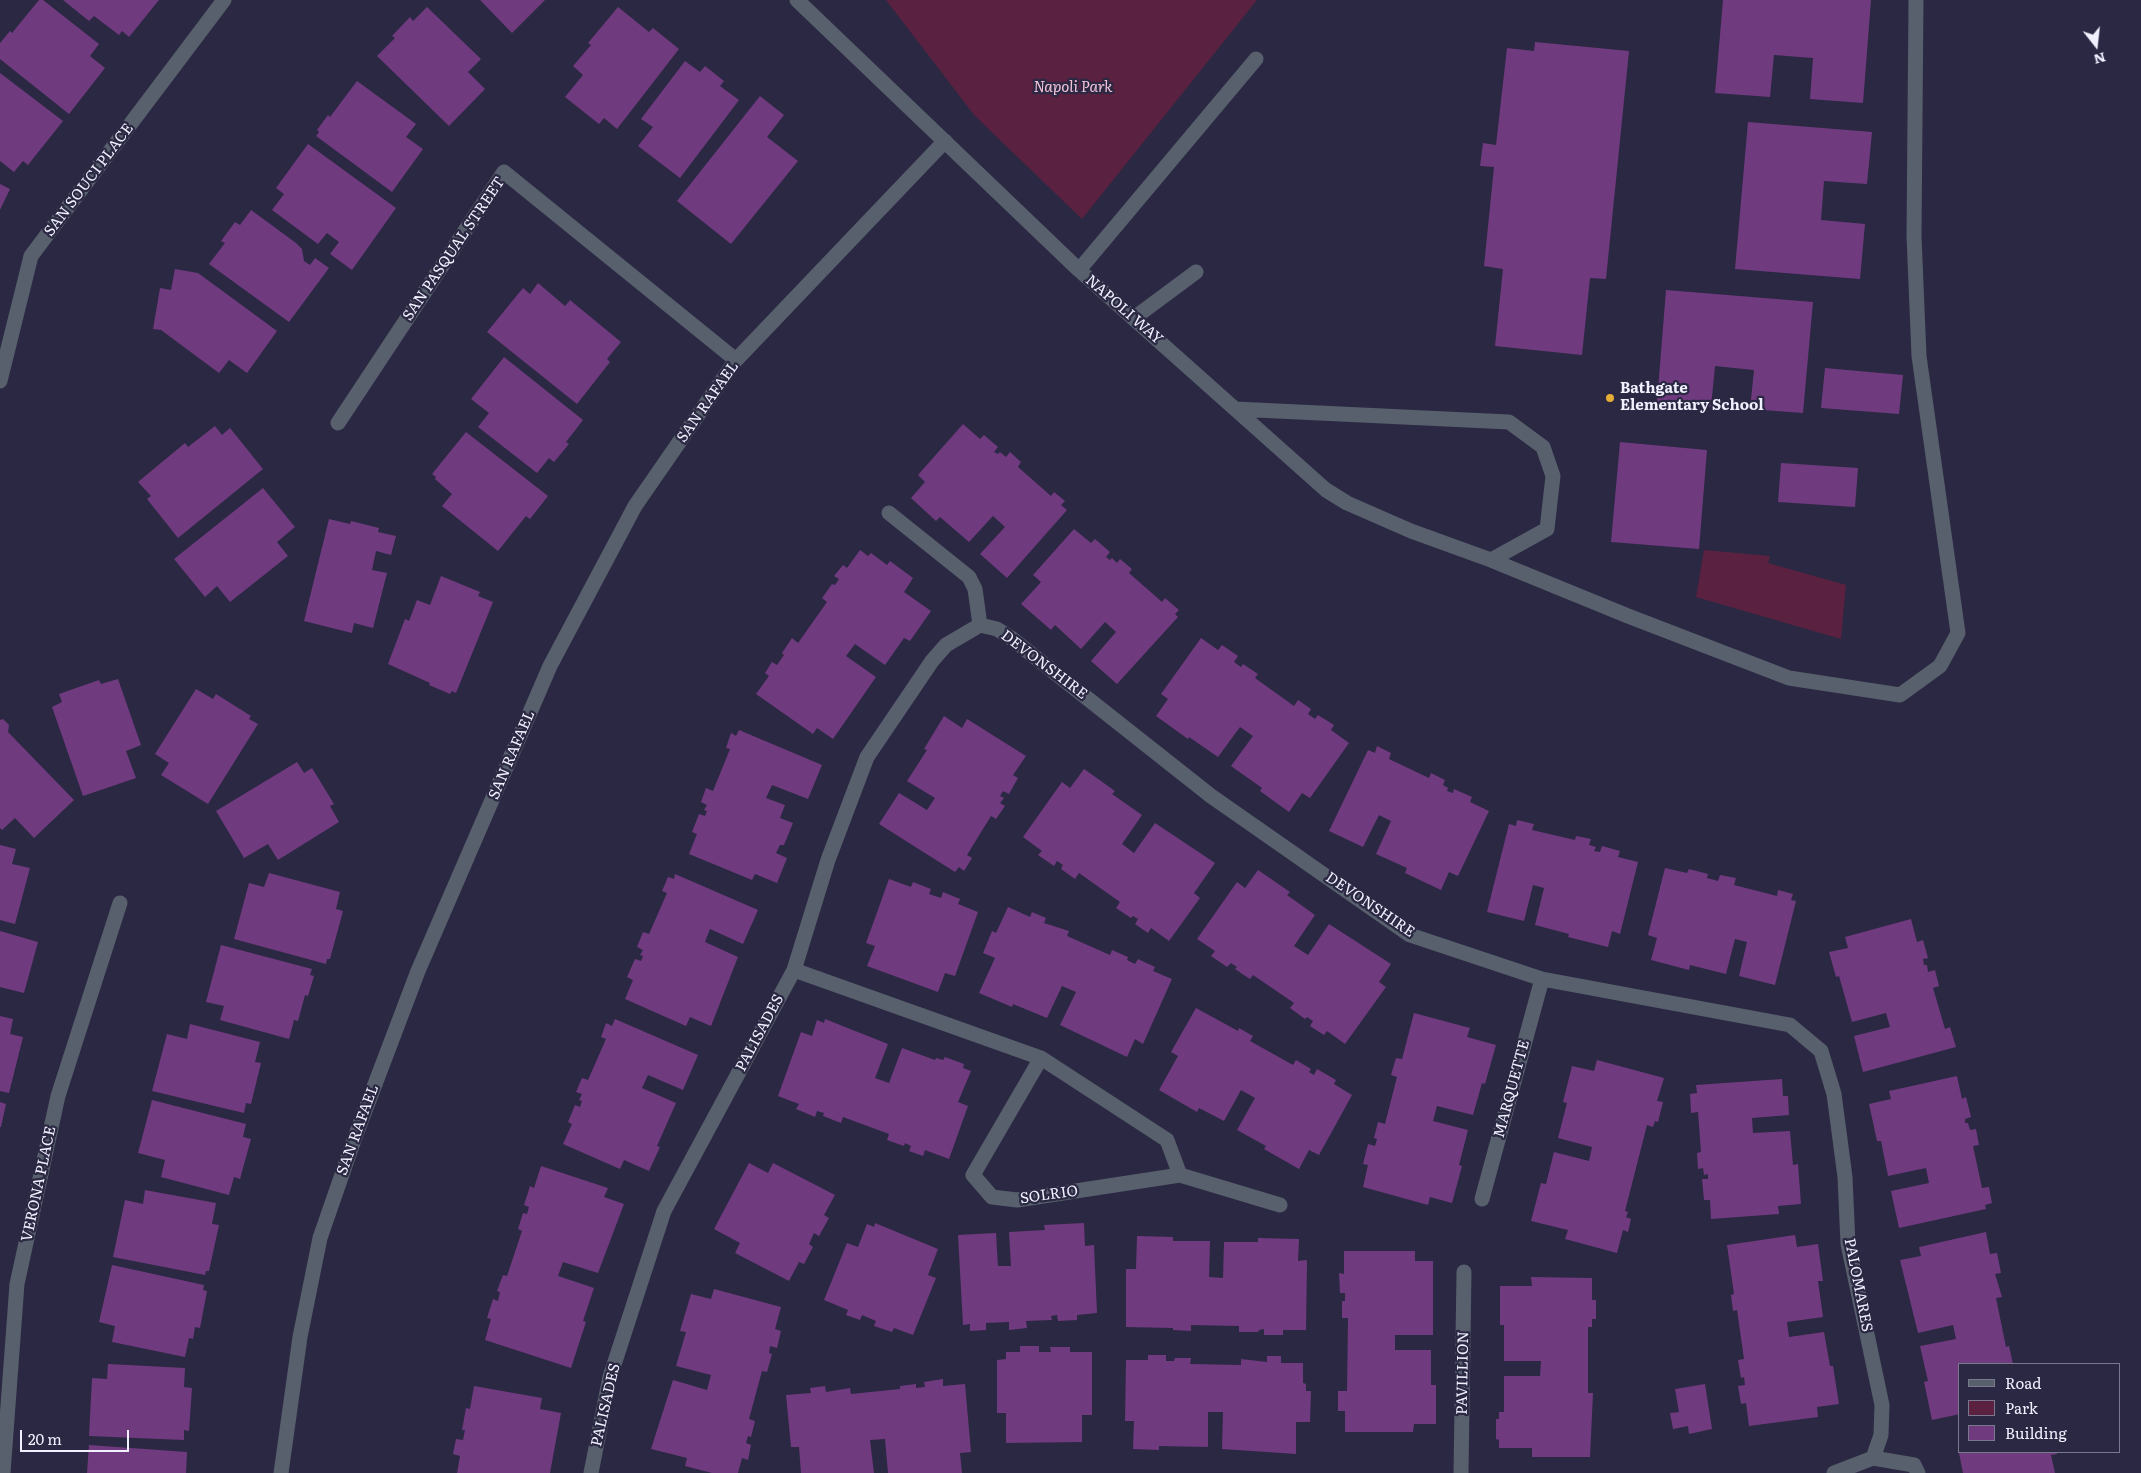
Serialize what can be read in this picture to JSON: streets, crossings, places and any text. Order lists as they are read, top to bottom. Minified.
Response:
{"streets":{"street":["SAN SOUCI PLACE","SAN PASQUAL STREET","NAPOLI WAY","SAN RAFAEL","DEVONSHIRE","PALISADES","MARQUETTE","VERONA PLACE","SOLRIO","PALOMARES","PAVILLION"]},"crossings":[["SAN PASQUAL STREET","SAN RAFAEL"],["NAPOLI WAY","SAN RAFAEL"],["DEVONSHIRE","PALISADES"],["DEVONSHIRE","MARQUETTE"],["DEVONSHIRE","PALOMARES"]],"parks":["Napoli Park"],"places":["Bathgate Elementary School"],"legend":["Road","Park","Building"],"scale_bar":"20 m","north":"bottom"}
